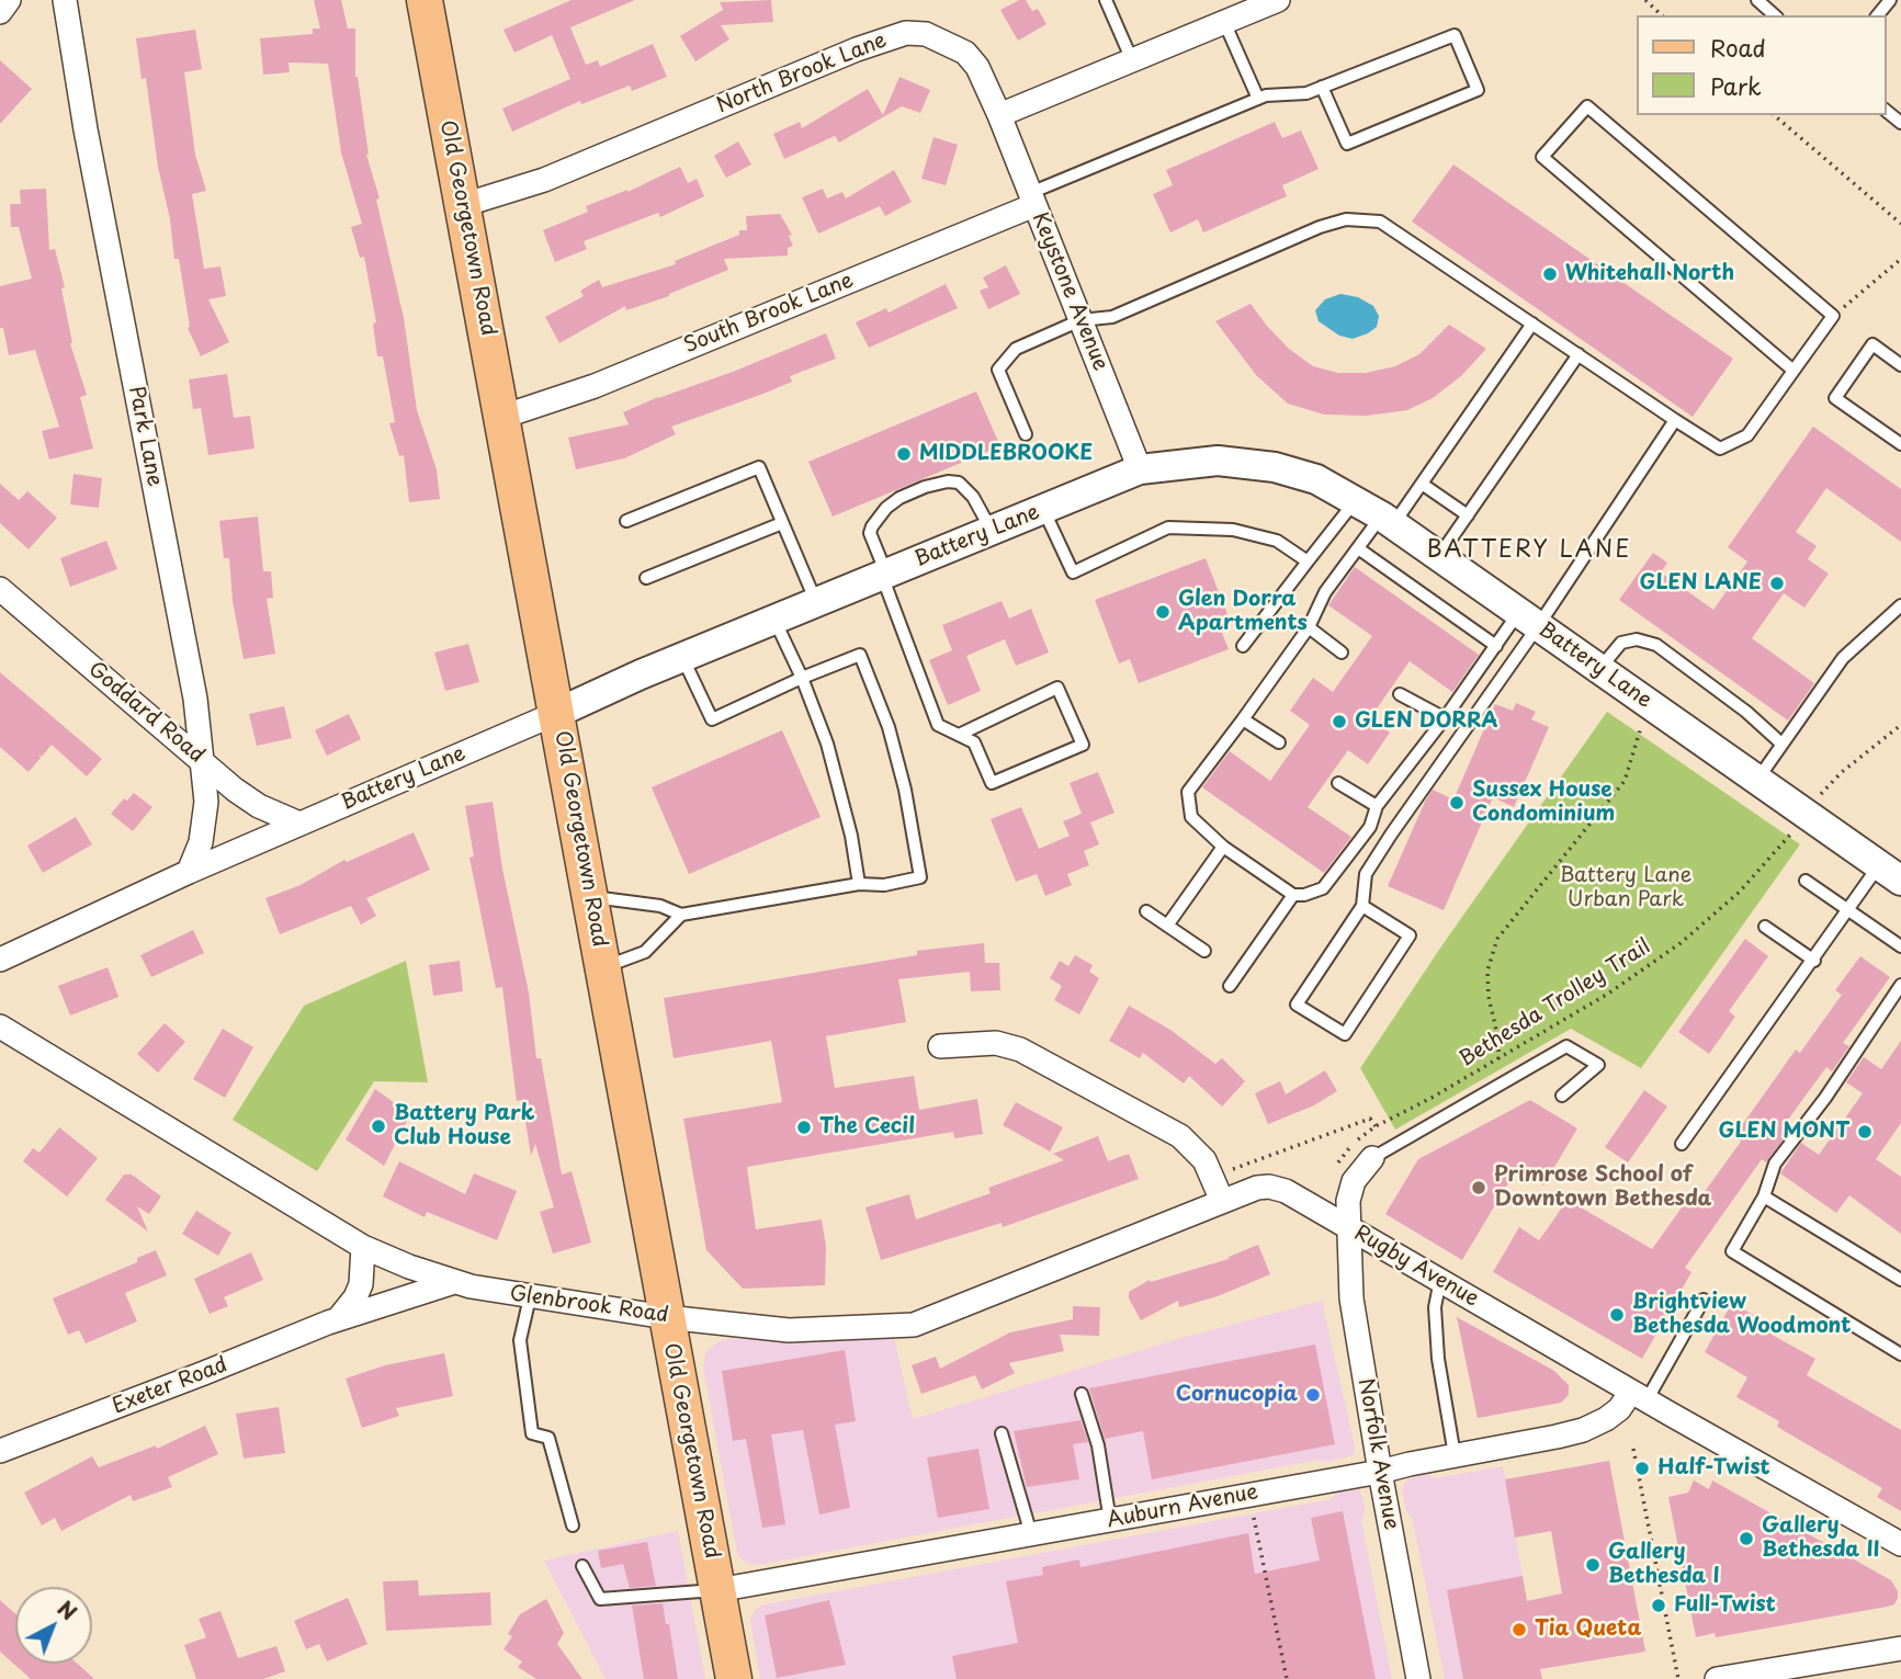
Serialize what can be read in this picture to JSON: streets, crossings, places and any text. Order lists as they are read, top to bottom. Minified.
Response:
{"streets":{"main road":["Old Georgetown Road"],"street":["North Brook Lane","Keystone Avenue","South Brook Lane","Park Lane","Battery Lane","Goddard Road","Rugby Avenue","Glenbrook Road","Exeter Road","Norfolk Avenue","Auburn Avenue"],"path":["Bethesda Trolley Trail"]},"crossings":[["North Brook Lane","Old Georgetown Road"],["North Brook Lane","Keystone Avenue"],["Old Georgetown Road","South Brook Lane"],["Old Georgetown Road","Battery Lane"],["Old Georgetown Road","Glenbrook Road"],["Old Georgetown Road","Auburn Avenue"],["Keystone Avenue","South Brook Lane"],["Keystone Avenue","Battery Lane"],["Park Lane","Battery Lane"],["Park Lane","Goddard Road"],["Battery Lane","Goddard Road"],["Rugby Avenue","Glenbrook Road"],["Rugby Avenue","Norfolk Avenue"],["Rugby Avenue","Auburn Avenue"],["Glenbrook Road","Exeter Road"],["Norfolk Avenue","Auburn Avenue"]],"districts":["BATTERY LANE"],"parks":["Battery Lane Urban Park"],"places":["Whitehall North","MIDDLEBROOKE","GLEN LANE","Glen Dorra Apartments","GLEN DORRA","Sussex House Condominium","Battery Park Club House","The Cecil","GLEN MONT","Primrose School of Downtown Bethesda","Brightview Bethesda Woodmont","Cornucopia","Half-Twist","Gallery Bethesda II","Gallery Bethesda I","Full-Twist","Tia Queta"],"legend":["Road","Park"],"north":"top right"}
